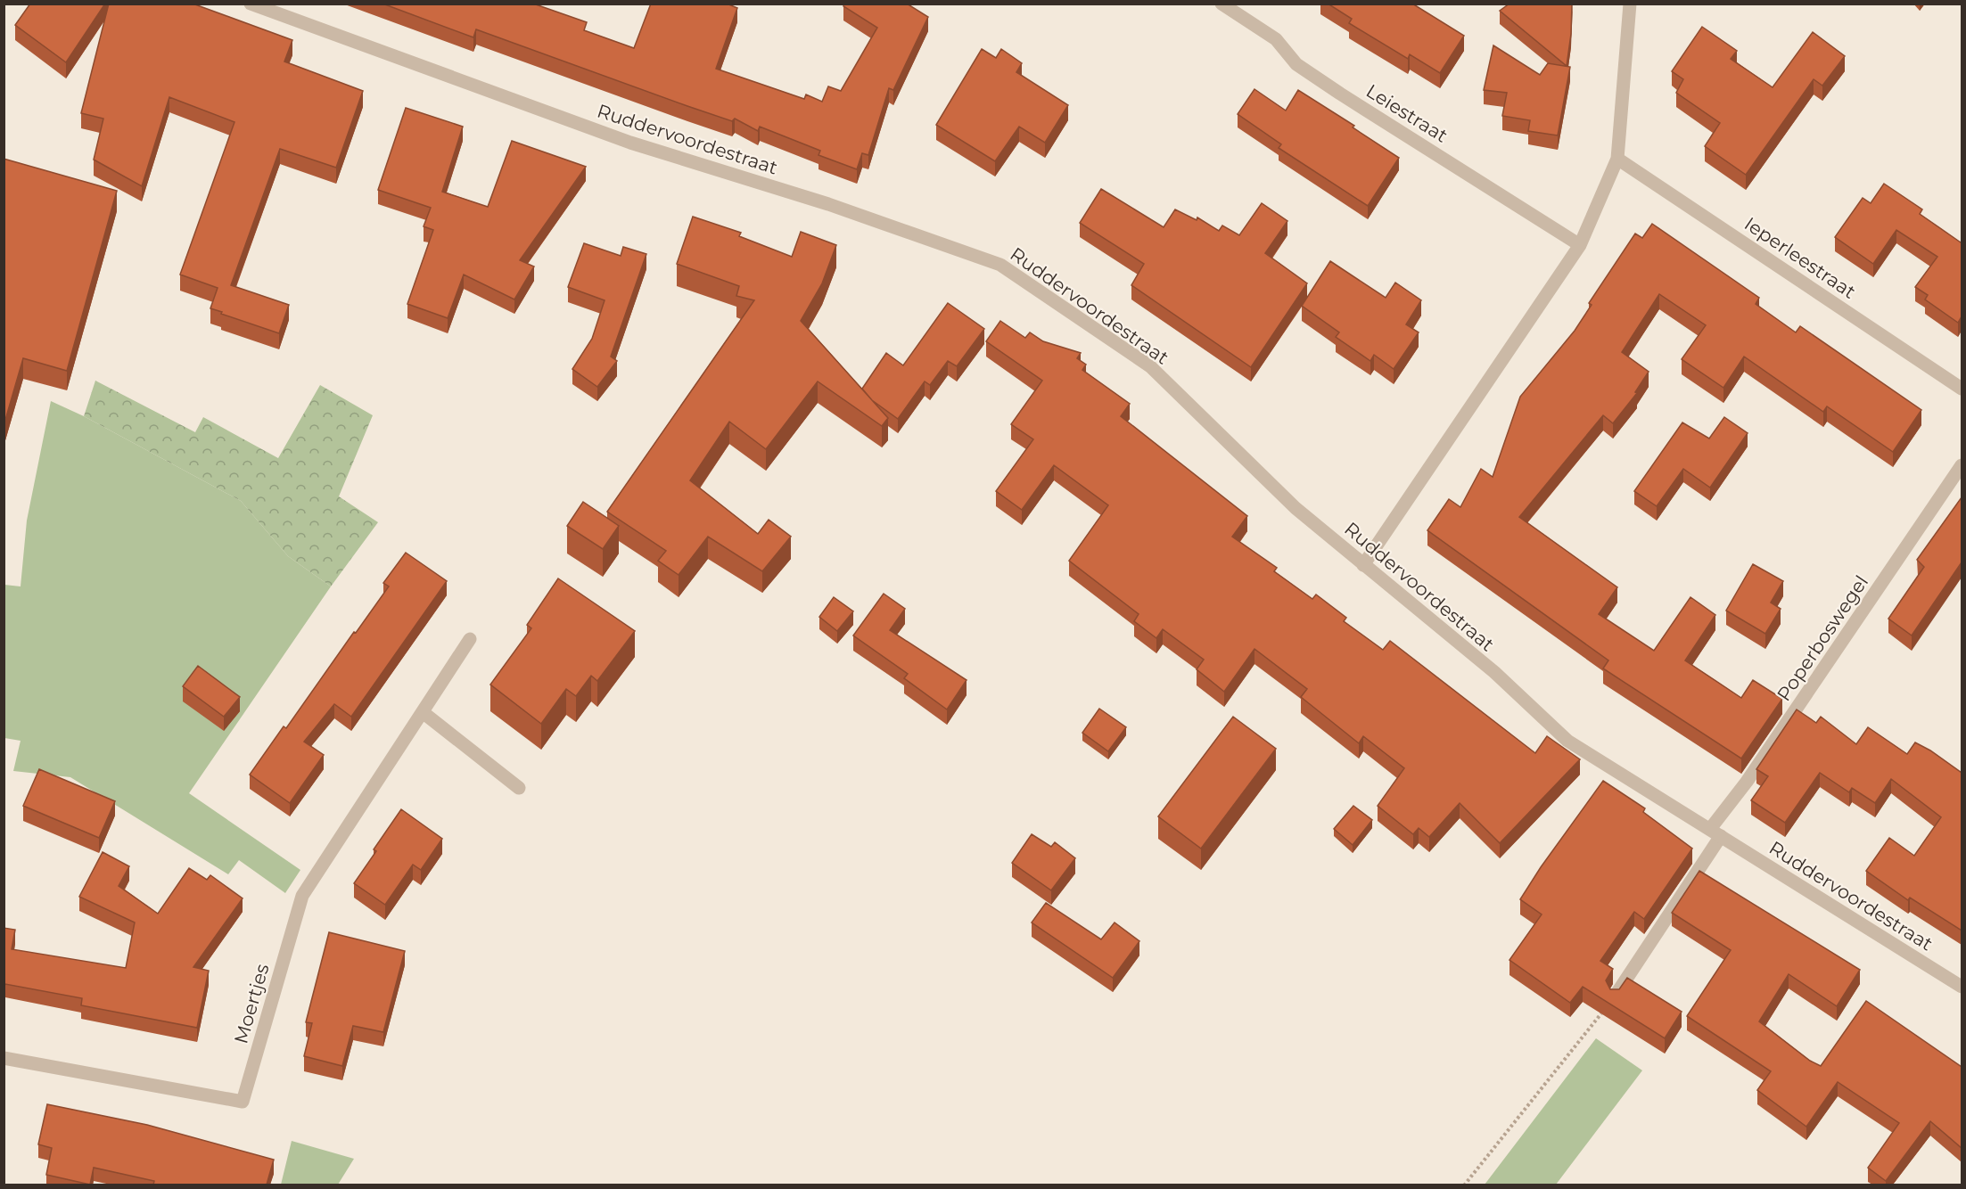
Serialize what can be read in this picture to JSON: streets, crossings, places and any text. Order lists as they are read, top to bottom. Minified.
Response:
{"streets":{"street":["Leiestraat","Ruddervoordestraat","Ieperleestraat","Poperboswegel","Moertjes"]},"crossings":[["Ruddervoordestraat","Poperboswegel"]]}
